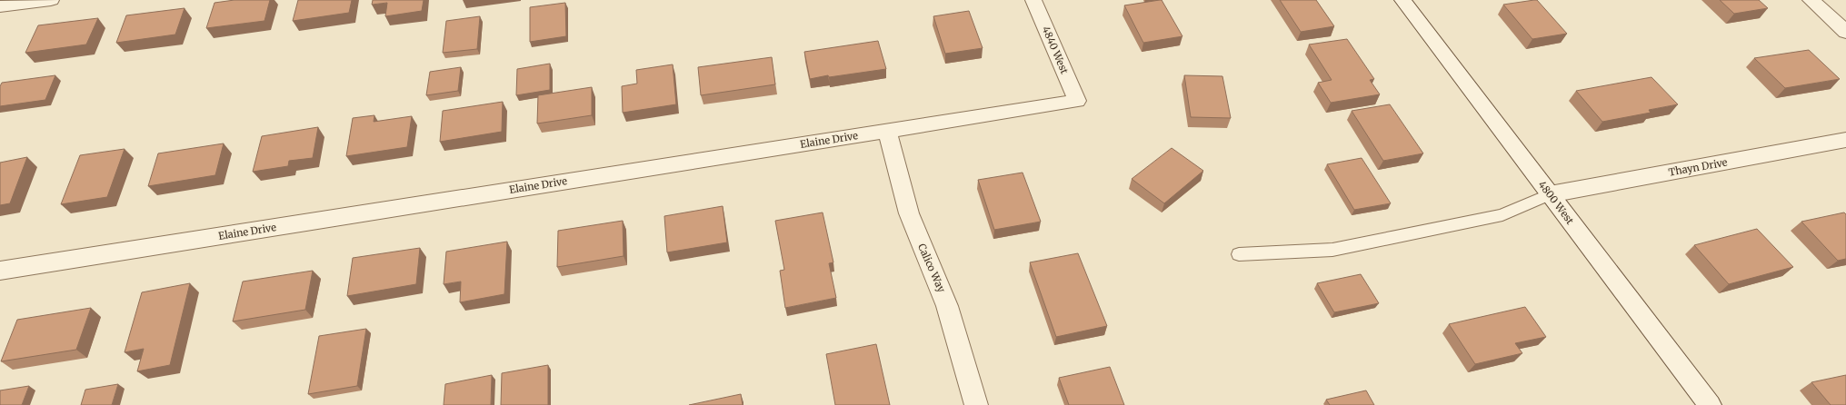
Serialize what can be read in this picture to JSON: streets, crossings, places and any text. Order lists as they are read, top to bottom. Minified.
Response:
{"streets":{"street":["4840 West","Elaine Drive","Thayn Drive","4800 West","Calico Way"]},"crossings":[["4840 West","Elaine Drive"],["Elaine Drive","Calico Way"],["Thayn Drive","4800 West"]]}
